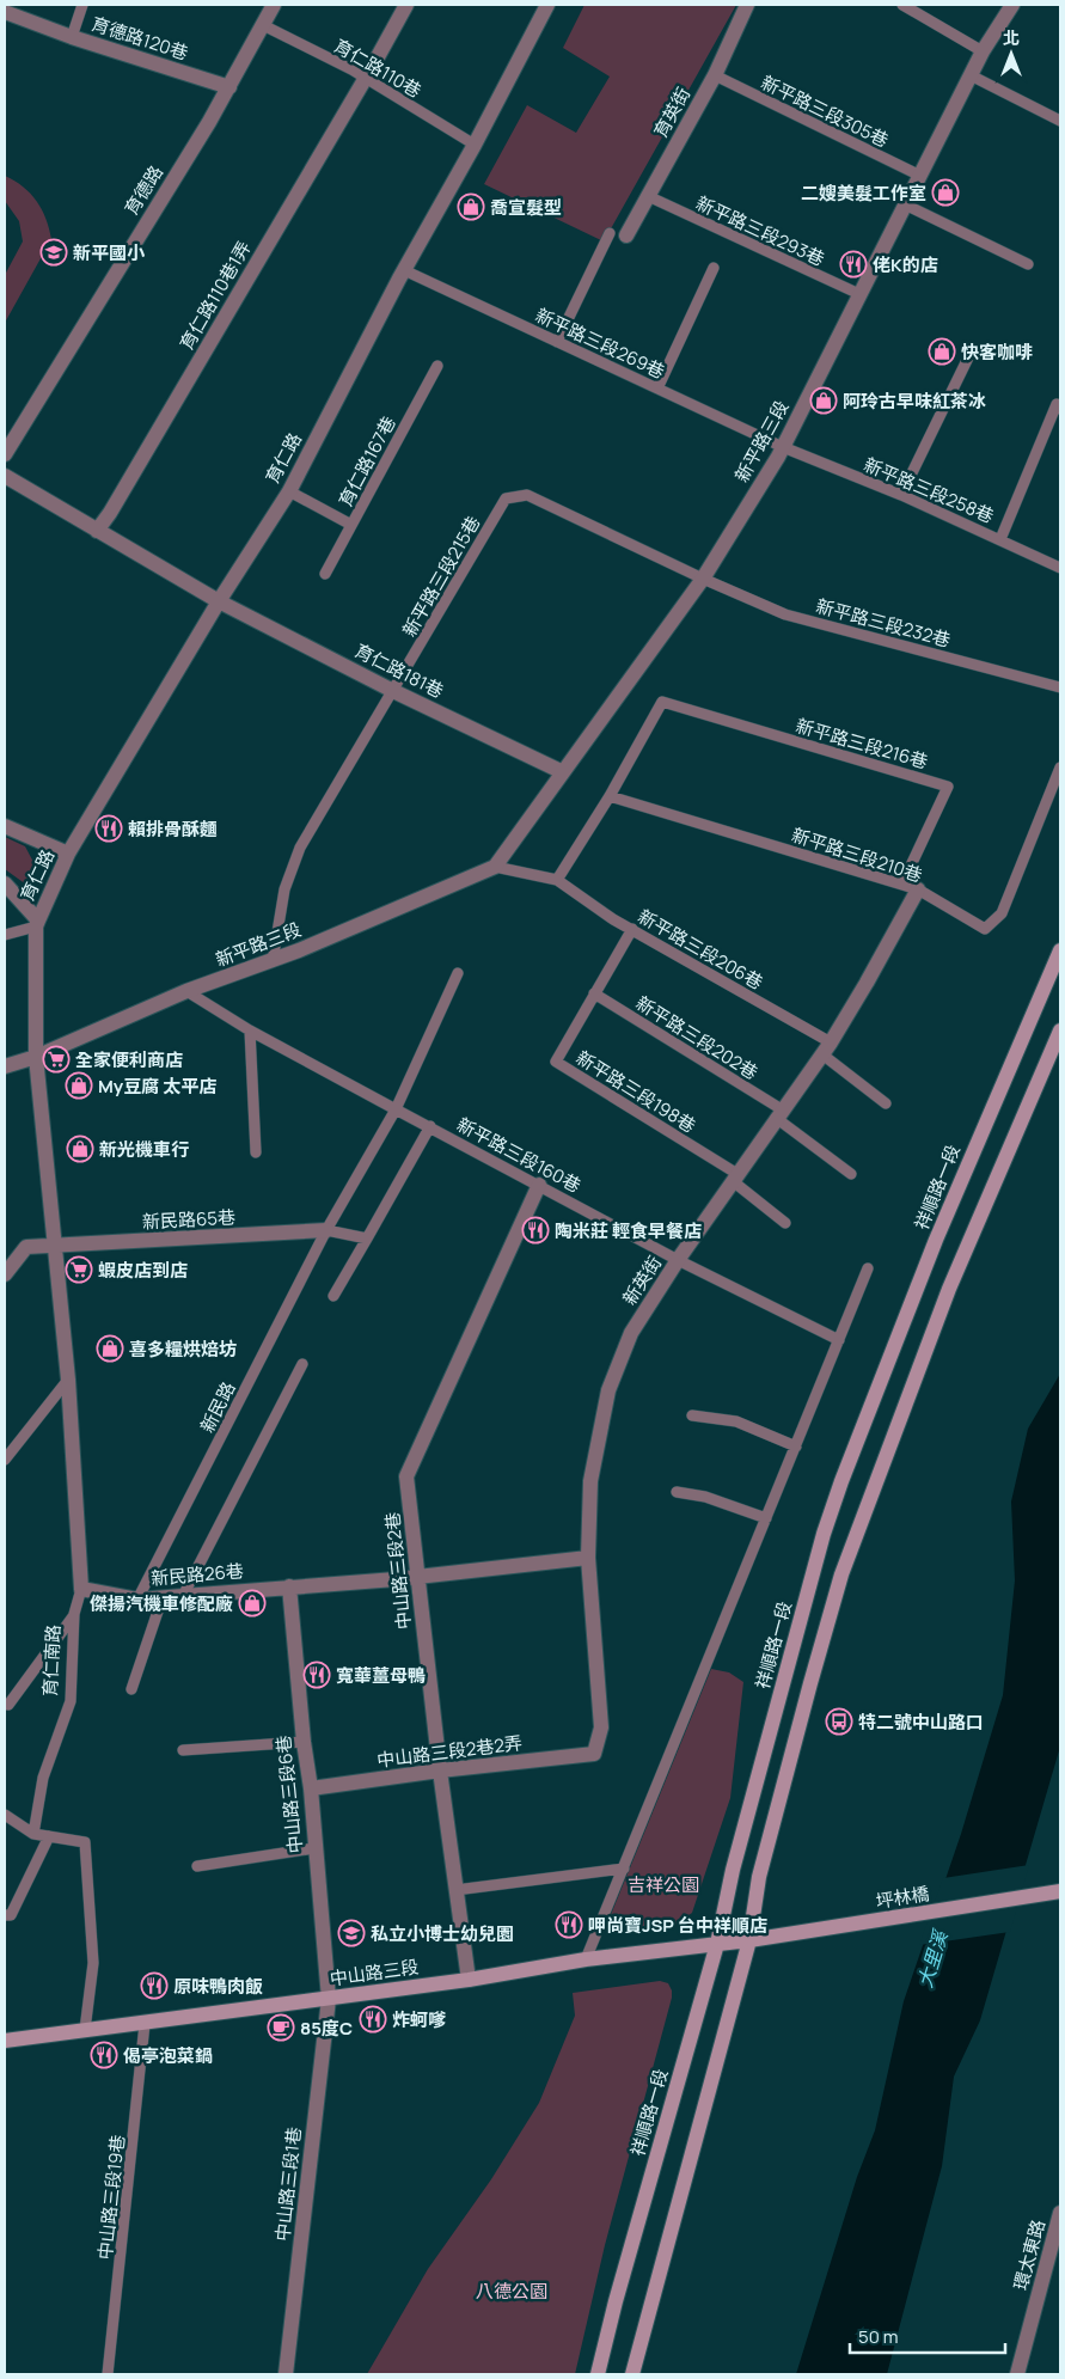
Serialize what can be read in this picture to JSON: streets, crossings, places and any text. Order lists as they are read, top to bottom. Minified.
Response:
{"streets":{"street":["育德路120巷","育英街","育德路","育仁路110巷1弄","新平路三段","育仁路","育仁路181巷","祥順路一段","新民路65巷","新英街","中山路三段2巷","新民路26巷","育仁南路","中山路三段2巷2弄","中山路三段6巷","坪林橋","中山路三段","中山路三段1巷","環太東路"],"lane":["育仁路110巷","新平路三段305巷","新平路三段293巷","新平路三段269巷","育仁路167巷","新平路三段258巷","新平路三段215巷","新平路三段232巷","新平路三段216巷","新平路三段210巷","新平路三段206巷","新平路三段202巷","新平路三段198巷","新平路三段160巷","新民路","中山路三段19巷"]},"crossings":[["育德路120巷","育德路"],["育仁路110巷","育德路"],["育仁路110巷","育仁路110巷1弄"],["育仁路110巷","育仁路"],["新平路三段305巷","育英街"],["新平路三段305巷","新平路三段"],["育英街","新平路三段293巷"],["新平路三段293巷","新平路三段"],["新平路三段269巷","新平路三段"],["新平路三段269巷","育仁路"],["新平路三段269巷","新平路三段258巷"],["新平路三段","新平路三段258巷"],["新平路三段","新平路三段215巷"],["新平路三段","新平路三段232巷"],["新平路三段","育仁路181巷"],["新平路三段","新平路三段160巷"],["育仁路","育仁路181巷"],["新平路三段215巷","新平路三段232巷"],["新平路三段215巷","育仁路181巷"],["新平路三段216巷","新平路三段210巷"],["新平路三段210巷","新英街"],["新平路三段206巷","新平路三段198巷"],["新平路三段206巷","新英街"],["新平路三段202巷","新平路三段198巷"],["新平路三段202巷","新英街"],["新平路三段198巷","新英街"],["新平路三段160巷","新英街"],["新平路三段160巷","新民路"],["新平路三段160巷","中山路三段2巷"],["祥順路一段","中山路三段"],["新民路65巷","新民路"],["新民路65巷","育仁南路"],["新英街","新民路26巷"],["新英街","中山路三段2巷2弄"],["新民路","新民路26巷"],["中山路三段2巷","新民路26巷"],["中山路三段2巷","中山路三段2巷2弄"],["中山路三段2巷","中山路三段"],["新民路26巷","育仁南路"],["新民路26巷","中山路三段6巷"],["中山路三段2巷2弄","中山路三段6巷"],["中山路三段6巷","中山路三段"],["中山路三段6巷","中山路三段1巷"],["坪林橋","中山路三段"],["中山路三段","中山路三段1巷"],["中山路三段","中山路三段19巷"]],"water":["大里溪"],"parks":["吉祥公園","八德公園"],"places":{"shop":["二嫂美髮工作室","喬宣髮型","快客咖啡","阿玲古早味紅茶冰","My豆腐 太平店","新光機車行","喜多糧烘焙坊","傑揚汽機車修配廠"],"school or university":["新平國小","私立小博士幼兒園"],"restaurant":["佬K的店","賴排骨酥麵","陶米莊 輕食早餐店","寬華薑母鴨","呷尚寶JSP 台中祥順店","原味鴨肉飯","炸蚵嗲","偈亭泡菜鍋"],"supermarket":["全家便利商店","蝦皮店到店"],"bus stop":["特二號中山路口"],"cafe":["85度C"]},"scale_bar":"50 m","north":"top"}
